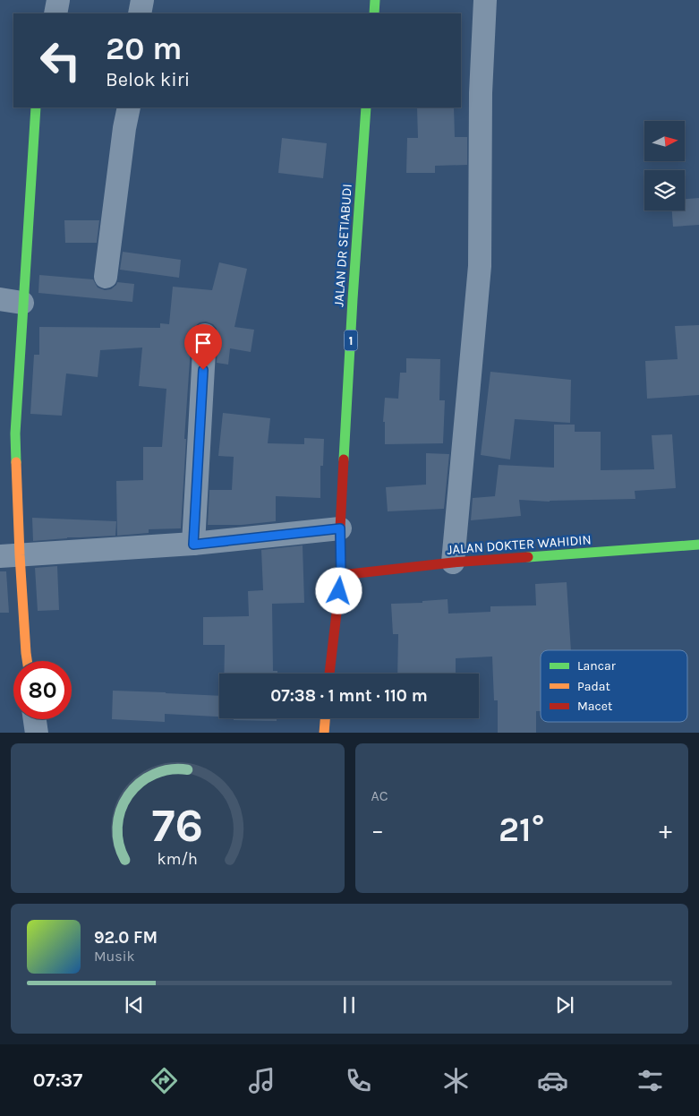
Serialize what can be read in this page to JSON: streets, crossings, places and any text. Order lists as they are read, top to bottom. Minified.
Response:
{"streets":{"main road":["JALAN DR SETIABUDI","1","JALAN DOKTER WAHIDIN"]},"crossings":[["JALAN DR SETIABUDI","1"],["JALAN DR SETIABUDI","JALAN DOKTER WAHIDIN"],["1","JALAN DOKTER WAHIDIN"]],"legend":["Lancar","Padat","Macet"],"north":"right","page":{"turn":["20 m","Belok kiri"],"limit":"80","trip":"07:38 · 1 mnt · 110 m","tile":"AC","heat":["−","21°","+"],"song":["92.0 FM","Musik"],"tabs":"07:37","gauge":["76","km/h"]}}
